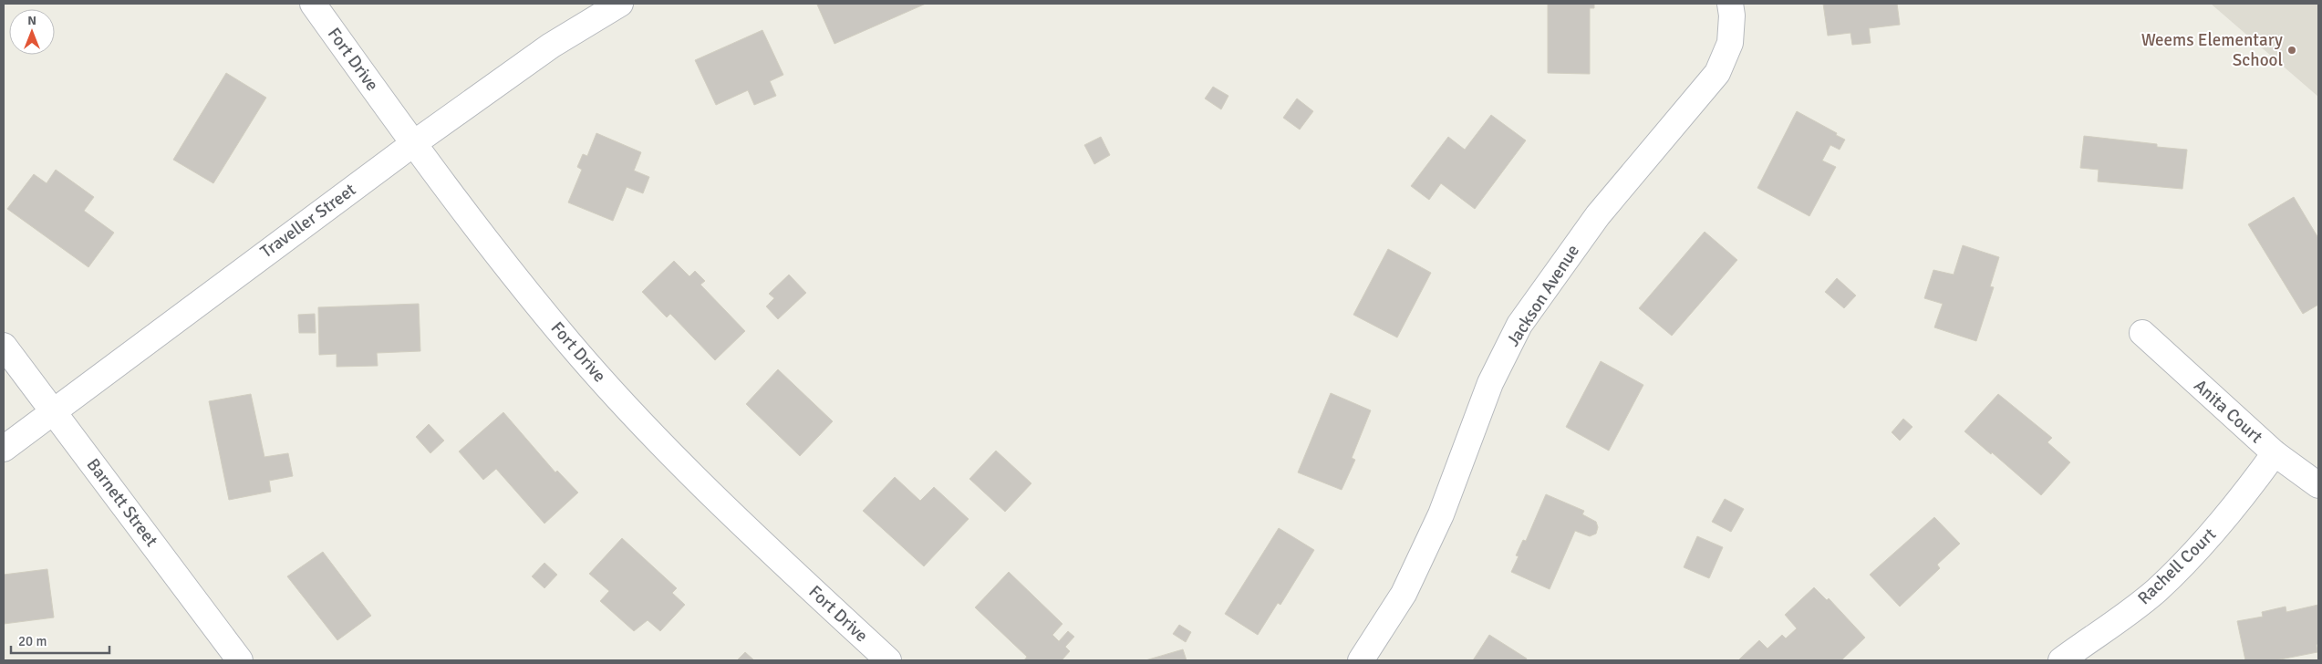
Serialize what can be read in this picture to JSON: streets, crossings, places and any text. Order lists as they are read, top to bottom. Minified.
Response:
{"streets":{"street":["Fort Drive","Traveller Street","Jackson Avenue","Anita Court","Barnett Street","Rachell Court"]},"crossings":[["Fort Drive","Traveller Street"],["Traveller Street","Barnett Street"],["Anita Court","Rachell Court"]],"places":["Weems Elementary School"],"scale_bar":"20 m","north":"top"}
